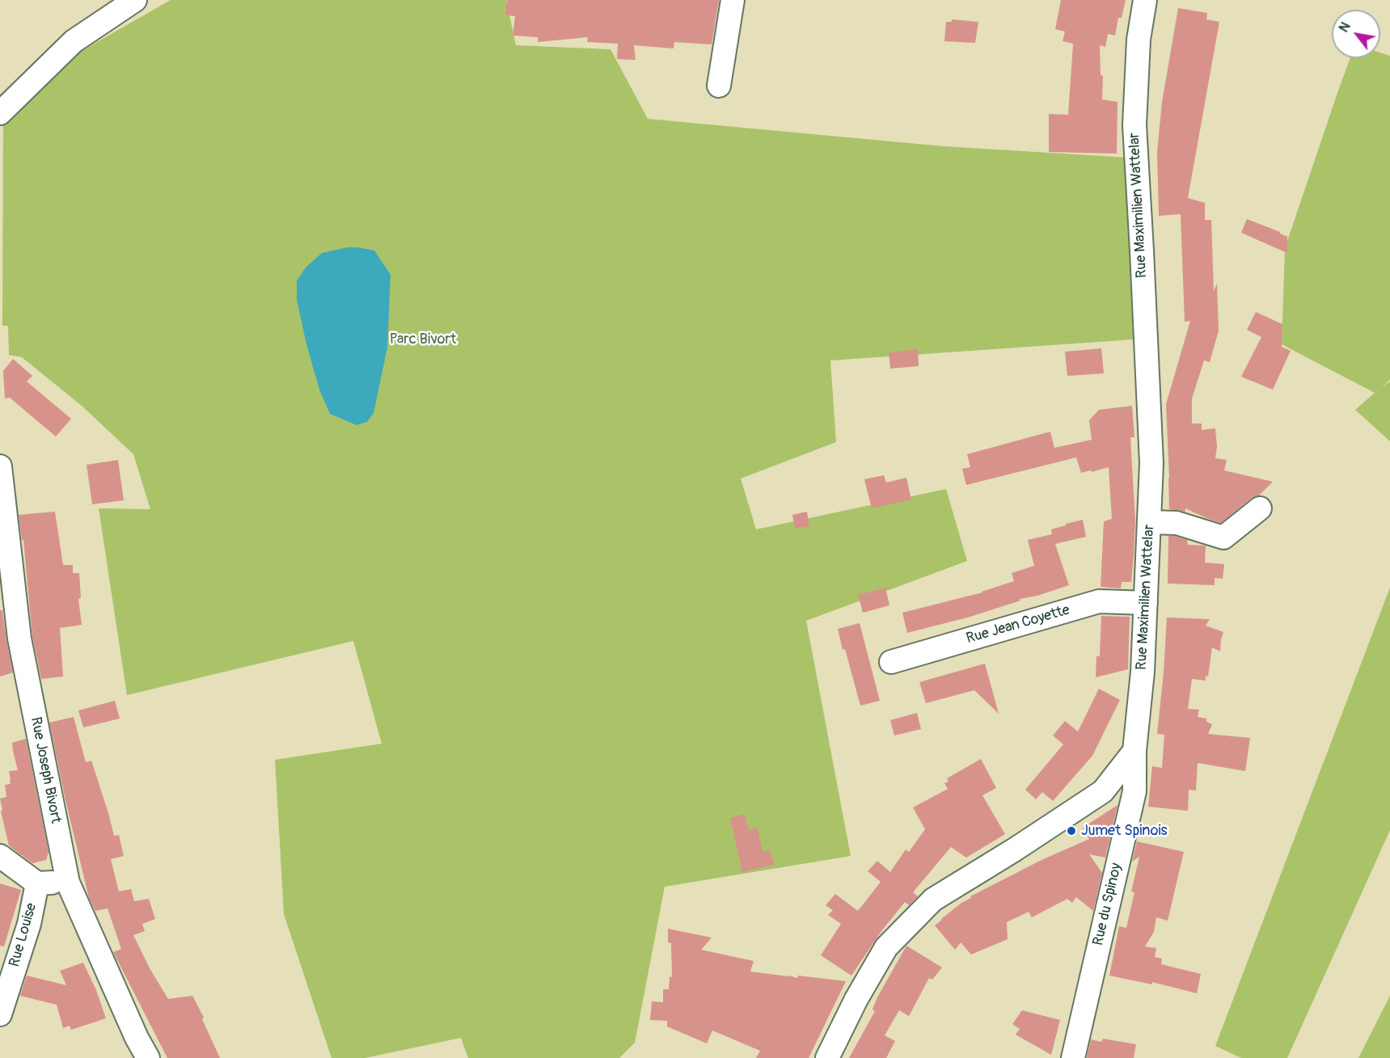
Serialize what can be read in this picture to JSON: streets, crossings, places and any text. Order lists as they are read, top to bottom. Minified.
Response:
{"streets":{"street":["Rue Maximilien Wattelar","Rue Jean Coyette","Rue Joseph Bivort","Rue du Spinoy","Rue Louise"]},"crossings":[["Rue Maximilien Wattelar","Rue Jean Coyette"],["Rue Maximilien Wattelar","Rue du Spinoy"]],"parks":["Parc Bivort"],"places":["Jumet Spinois"],"north":"top left"}
